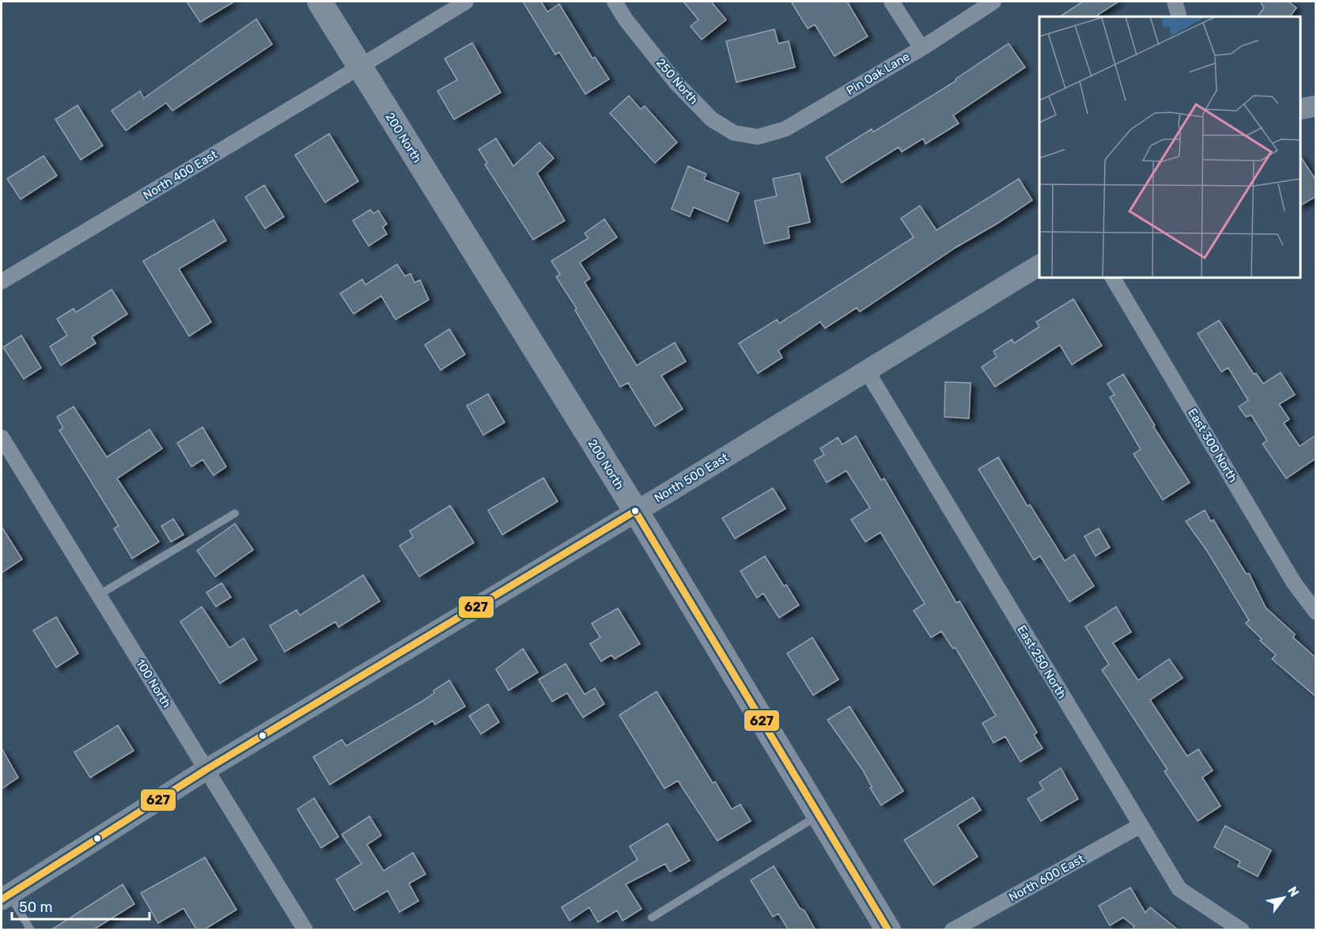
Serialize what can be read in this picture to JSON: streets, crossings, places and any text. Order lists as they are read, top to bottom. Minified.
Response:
{"streets":{"main road":["200 North"],"street":["Pin Oak Lane","250 North","North 400 East","East 300 North","North 500 East","East 250 North","100 North","North 600 East"]},"crossings":[["Pin Oak Lane","250 North"],["200 North","North 400 East"],["200 North","North 500 East"],["North 500 East","East 250 North"],["North 500 East","100 North"],["East 250 North","North 600 East"]],"lines":["transit line 627"],"scale_bar":"50 m","north":"top right"}
